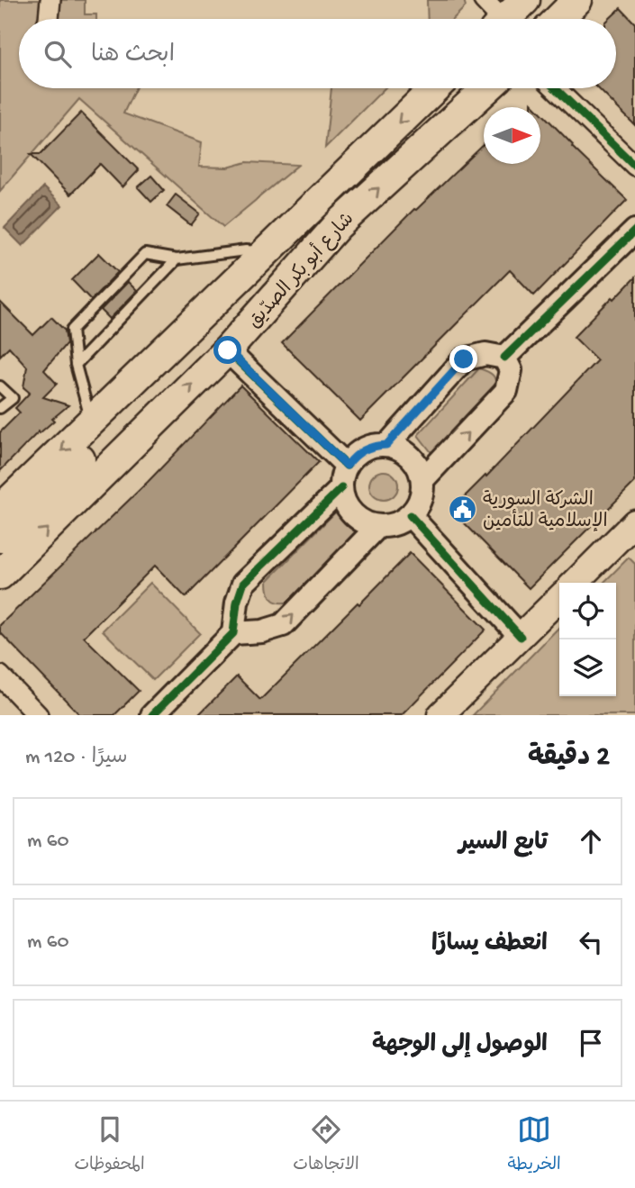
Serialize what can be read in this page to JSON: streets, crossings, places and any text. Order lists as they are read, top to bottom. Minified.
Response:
{"streets":{"main road":["شارع أبو بكر الصدّيق"]},"places":{"public building":["الشركة السورية الإسلامية للتأمين"]},"north":"right","page":{"search":"ابحث هنا","heading":["2 دقيقة","سيرًا · 120 m"],"list":[["تابع السير","60 m"],["انعطف يسارًا","60 m"],"الوصول إلى الوجهة"],"nav":["الخريطة","الاتجاهات","المحفوظات"]}}
